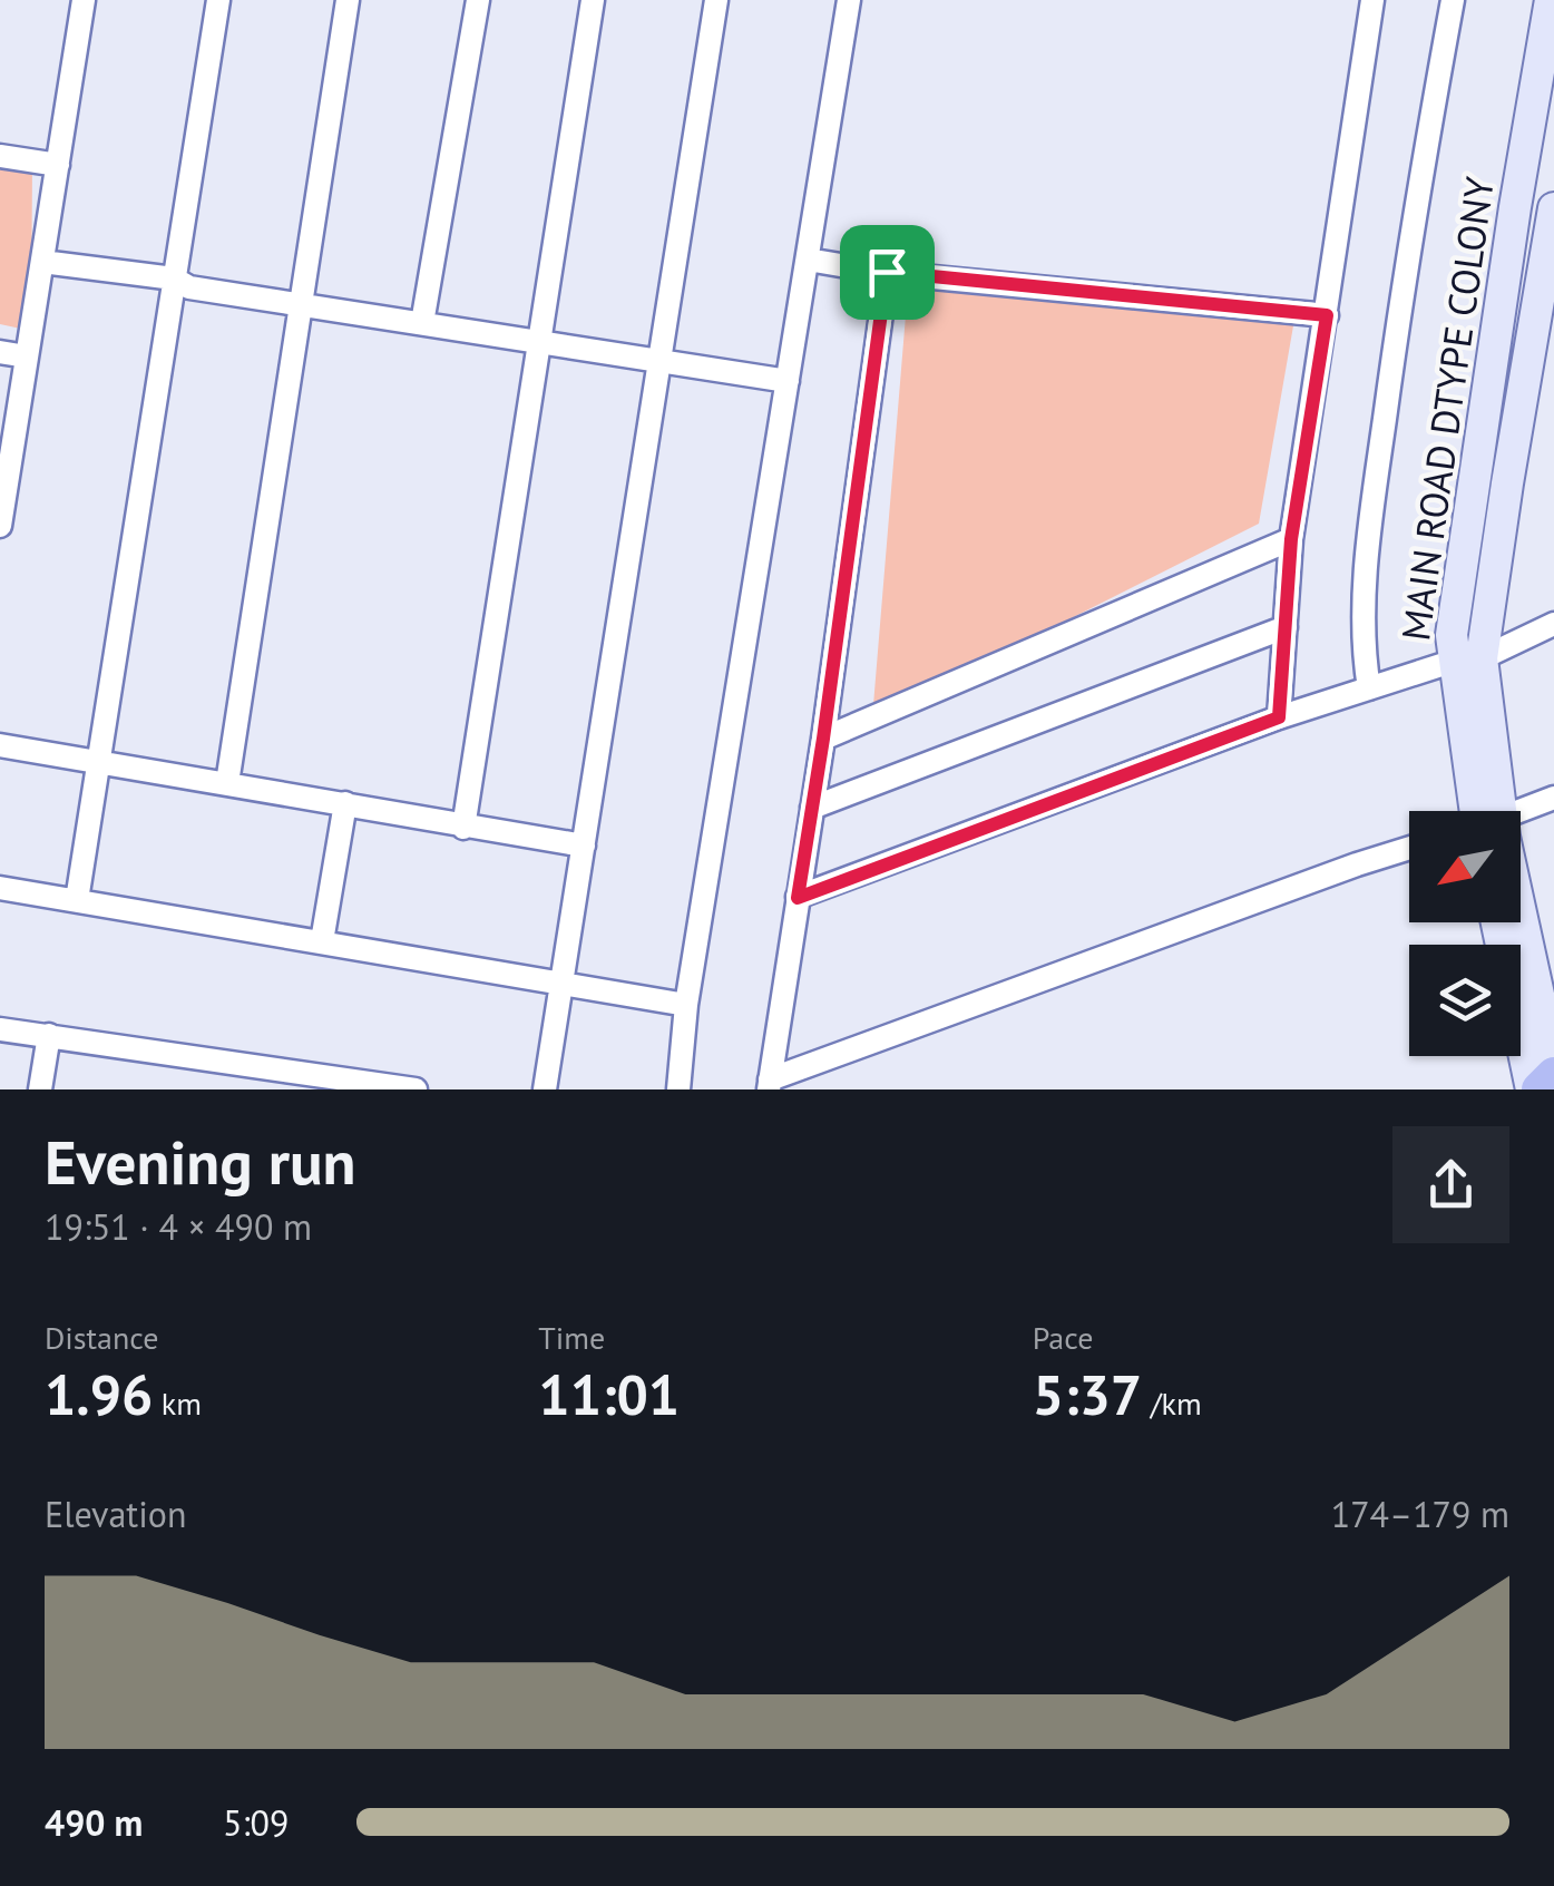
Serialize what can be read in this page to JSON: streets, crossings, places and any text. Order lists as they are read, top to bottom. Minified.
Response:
{"streets":{"main road":["MAIN ROAD DTYPE COLONY"]},"north":"bottom left","page":{"heading":["Evening run","19:51 · 4 × 490 m"],"stats":[["Distance","1.96 km"],["Time","11:01"],["Pace","5:37 /km"]],"chart":["Elevation","174–179 m"],"list":[{"name":"490 m","note":"5:09"}]}}
